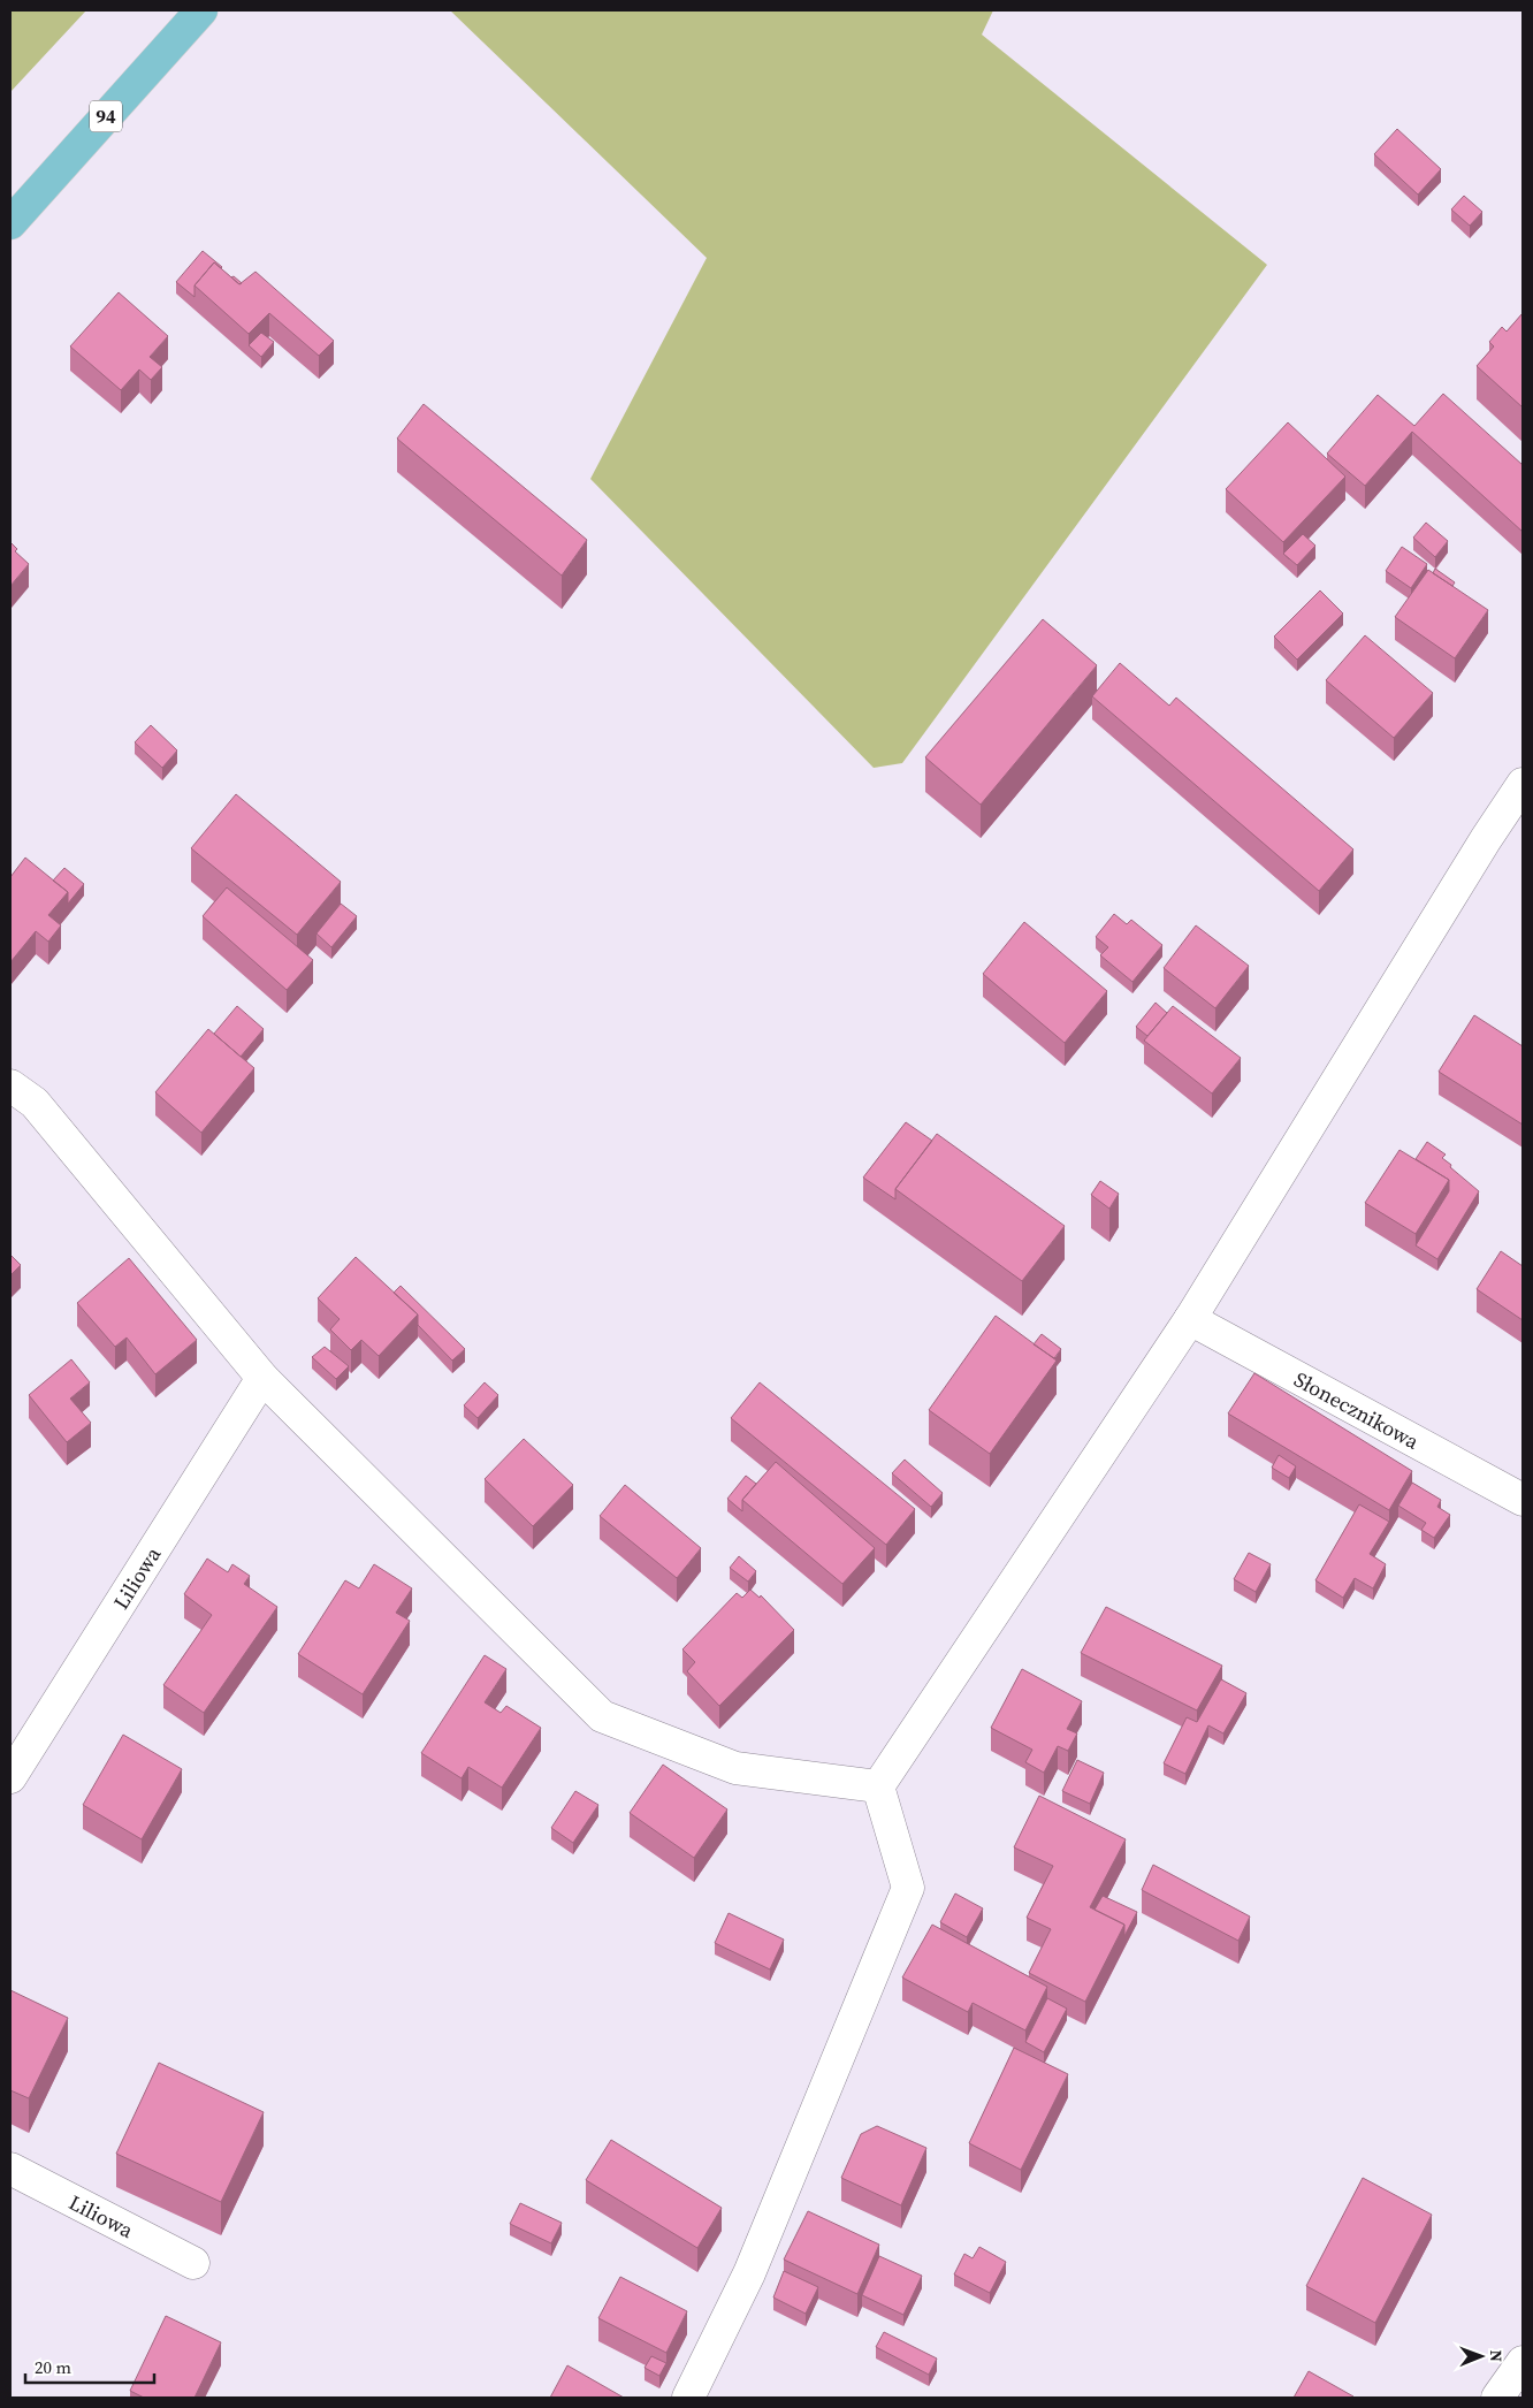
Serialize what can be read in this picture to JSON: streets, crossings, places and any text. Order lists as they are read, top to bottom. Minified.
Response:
{"streets":{"main road":["94"],"street":["Słonecznikowa","Liliowa"]},"scale_bar":"20 m","north":"right"}
